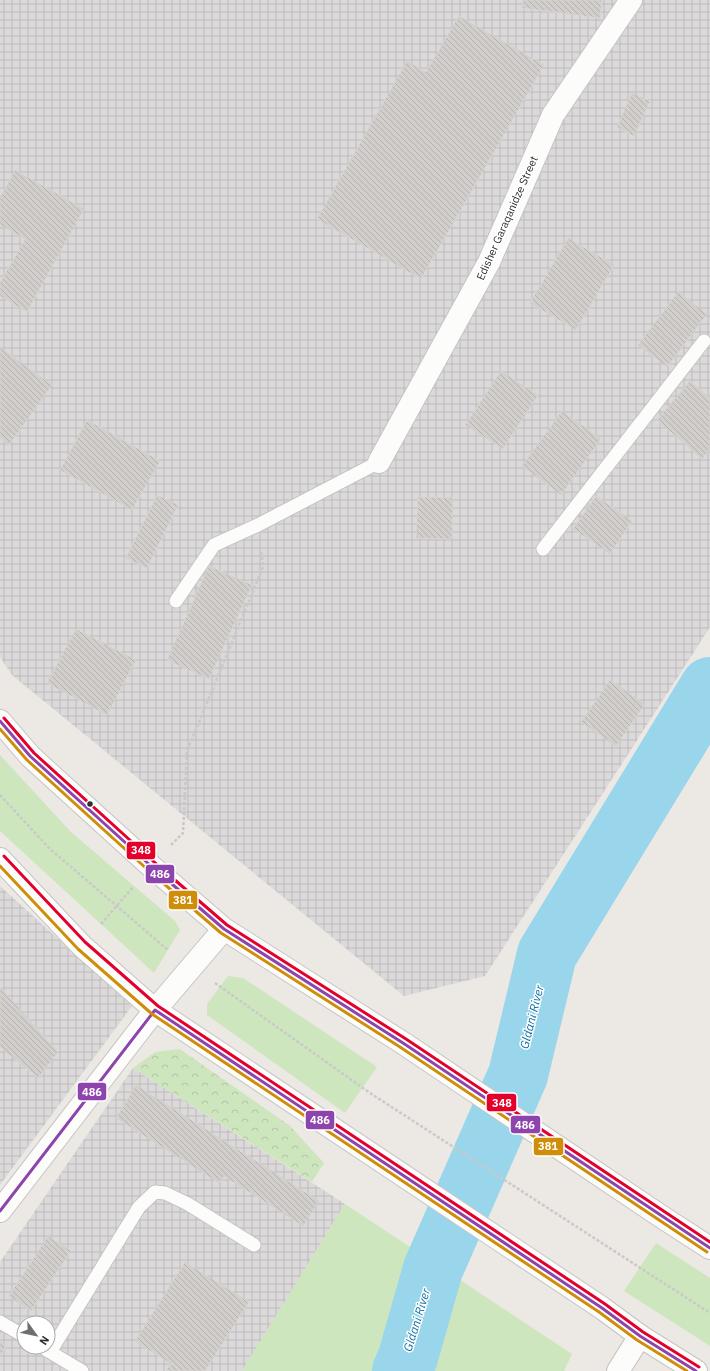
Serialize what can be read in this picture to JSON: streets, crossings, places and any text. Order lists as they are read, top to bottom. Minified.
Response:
{"streets":{"main road":["Edisher Garaqanidze Street"]},"water":["Gldani River"],"lines":["transit line 348","transit line 486","transit line 381"],"north":"bottom right"}
